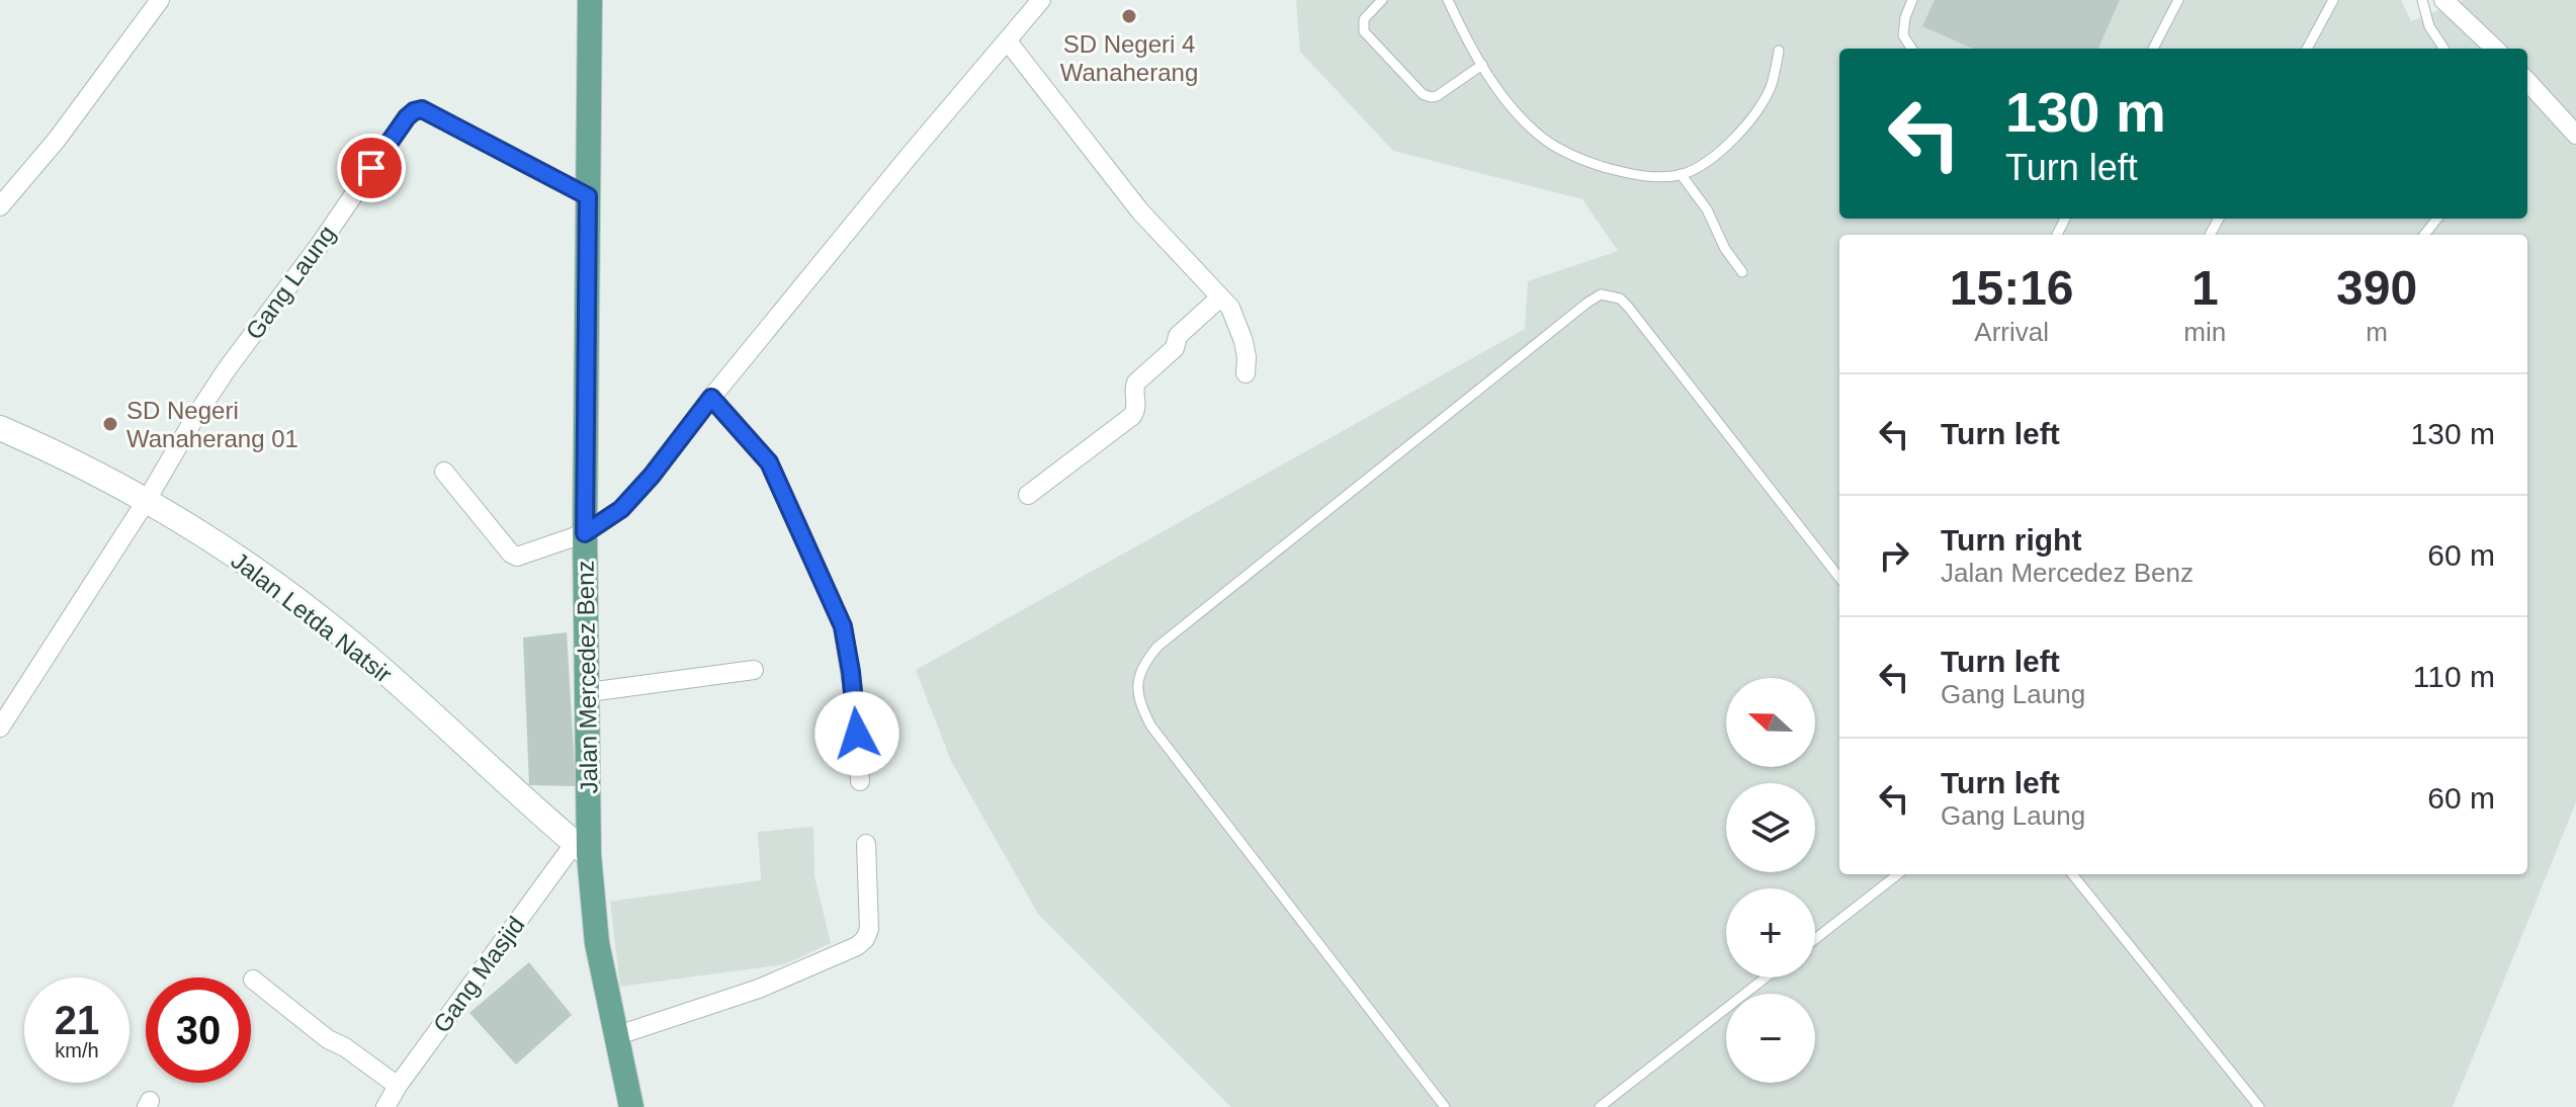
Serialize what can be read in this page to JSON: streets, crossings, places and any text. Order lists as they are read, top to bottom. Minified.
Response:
{"streets":{"main road":["Jalan Mercedez Benz"],"street":["Gang Laung","Jalan Letda Natsir","Gang Masjid"]},"crossings":[["Gang Laung","Jalan Letda Natsir"],["Gang Laung","Jalan Mercedez Benz"],["Jalan Letda Natsir","Jalan Mercedez Benz"],["Jalan Letda Natsir","Gang Masjid"],["Jalan Mercedez Benz","Gang Masjid"]],"places":["SD Negeri 4 Wanaherang","SD Negeri Wanaherang 01"],"north":"left","page":{"turn":["130 m","Turn left"],"eta":["15:16","Arrival","1","min","390","m"],"list":[{"name":"Turn left","value":"130 m"},{"name":"Turn right","note":"Jalan Mercedez Benz","value":"60 m"},{"name":"Turn left","note":"Gang Laung","value":"110 m"},{"name":"Turn left","note":"Gang Laung","value":"60 m"}],"map_buttons":["+","−"],"speed":"21 km/h","limit":"30"}}
